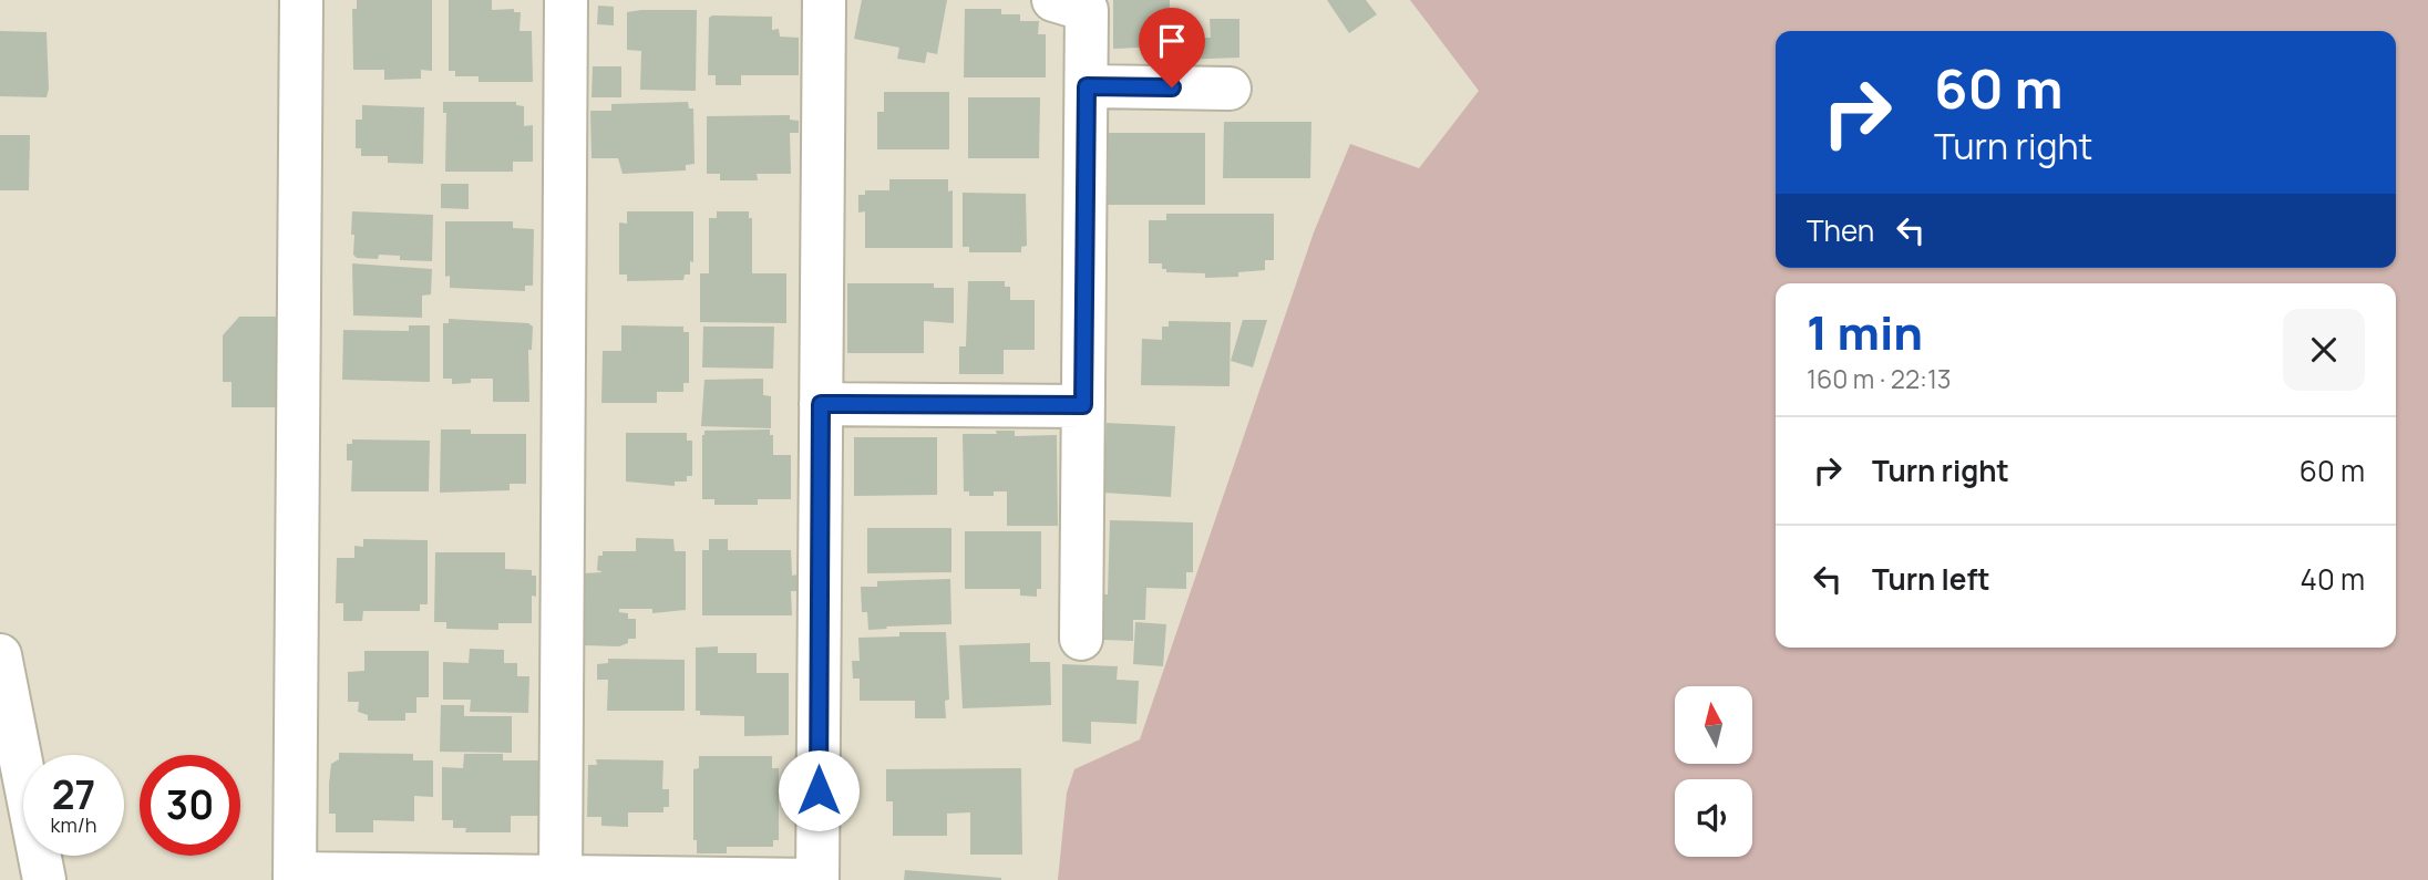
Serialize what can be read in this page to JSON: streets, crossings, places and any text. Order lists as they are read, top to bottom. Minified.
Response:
{"north":"top","page":{"turn":["60 m","Turn right"],"then":"Then","heading":["1 min","160 m · 22:13"],"list":[{"name":"Turn right","value":"60 m"},{"name":"Turn left","value":"40 m"}],"speed":"27 km/h","limit":"30"}}
